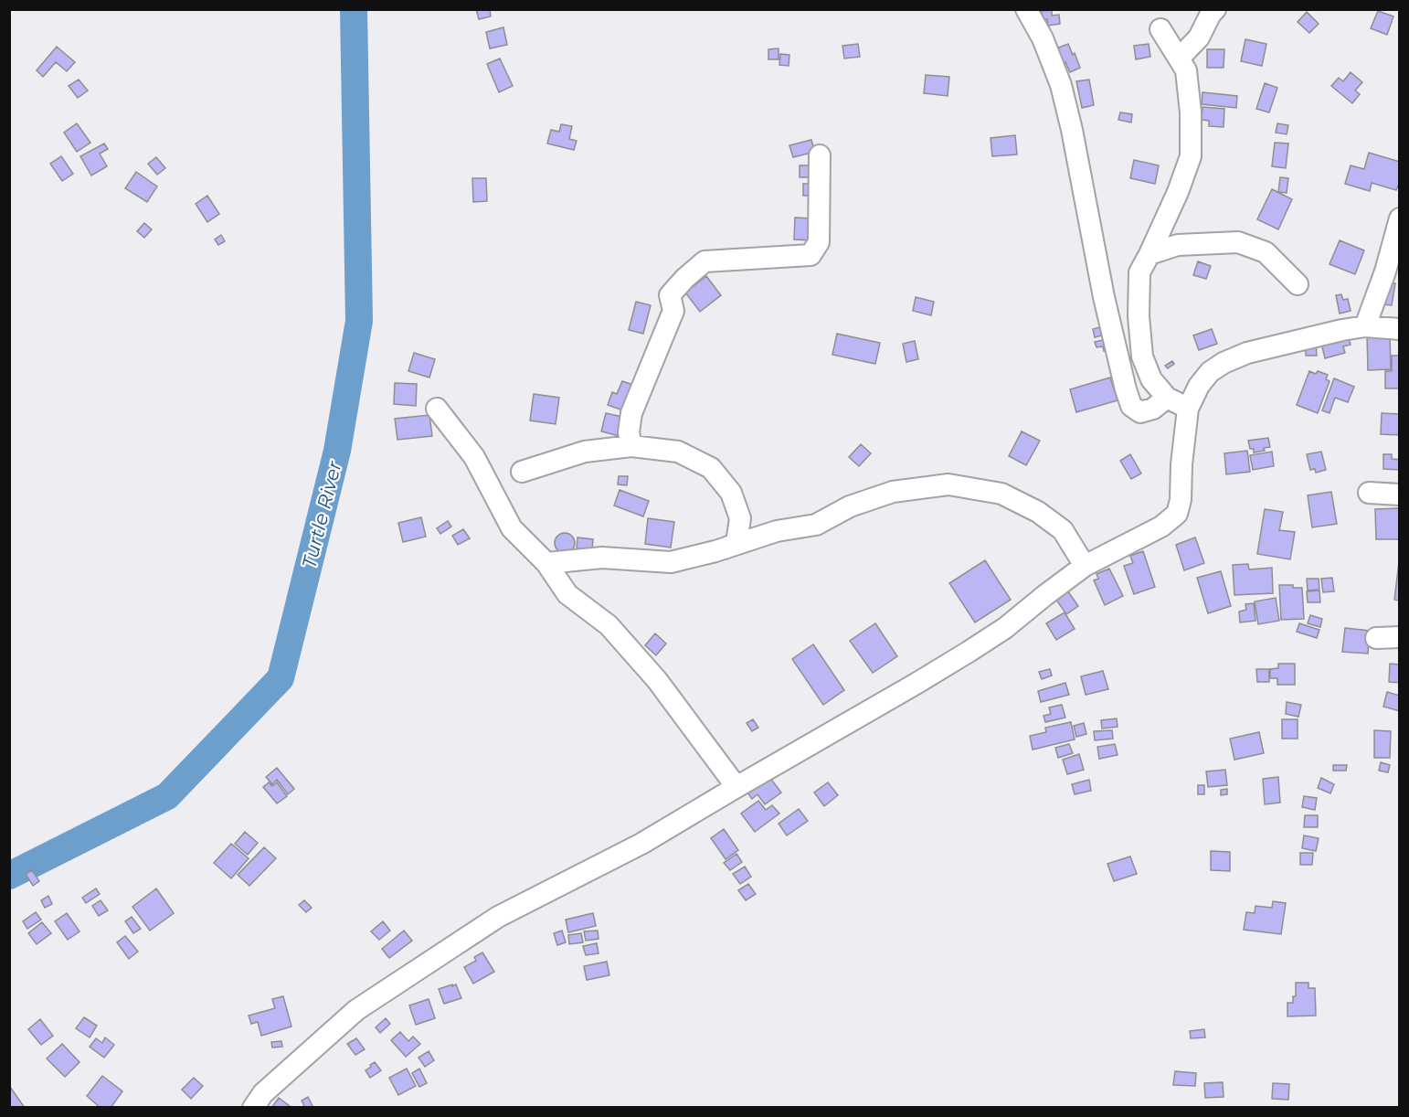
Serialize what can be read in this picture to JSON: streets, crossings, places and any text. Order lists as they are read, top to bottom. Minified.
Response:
{"water":["Turtle River"]}
